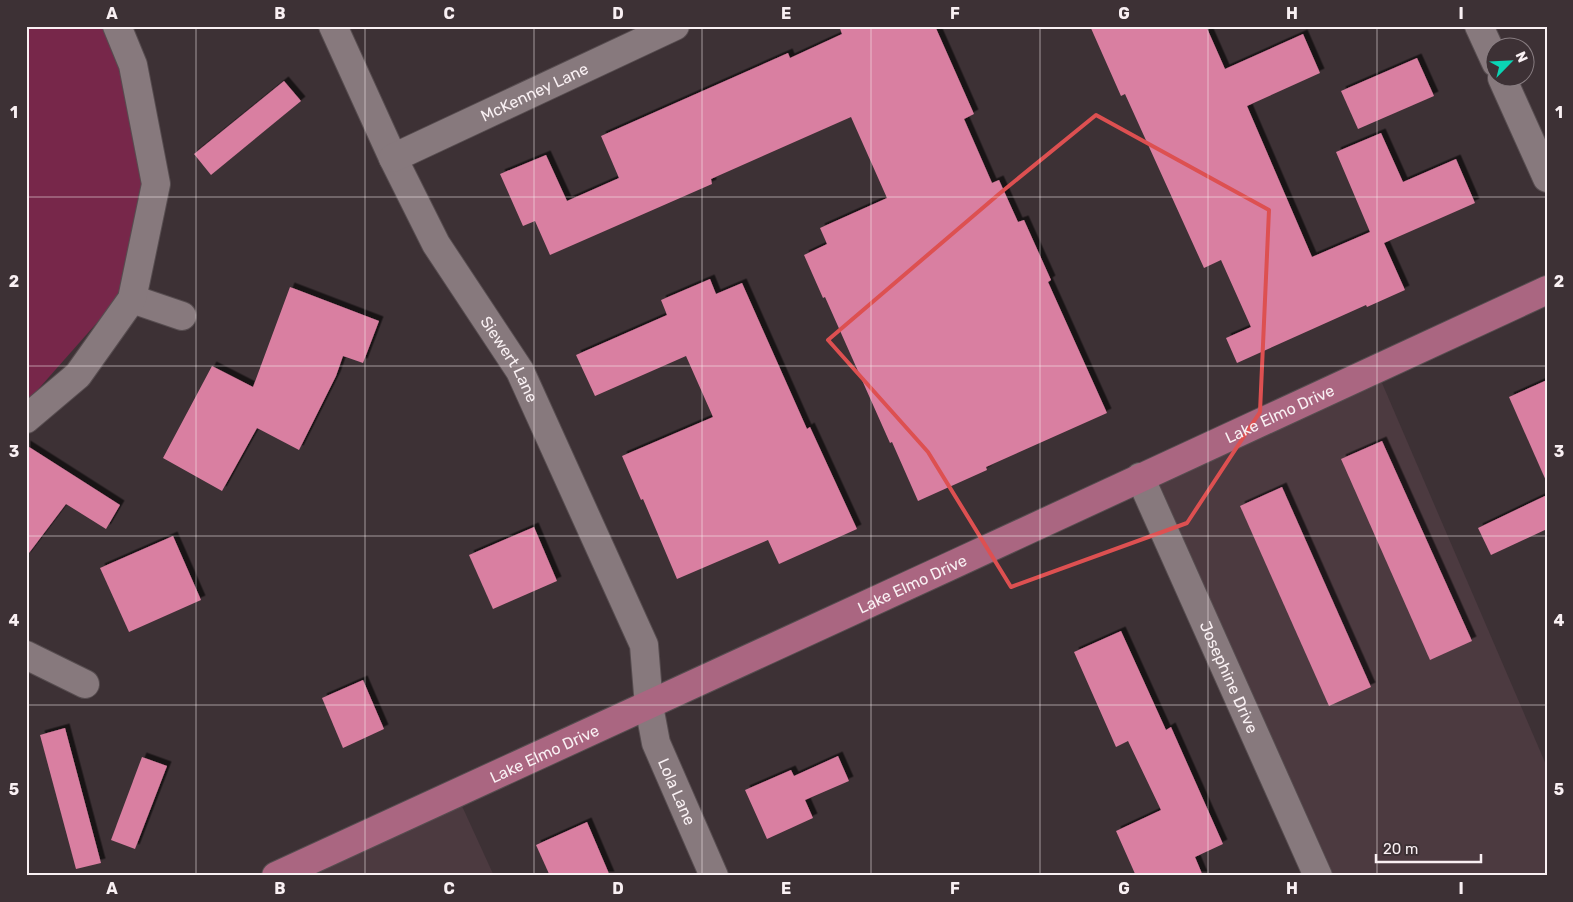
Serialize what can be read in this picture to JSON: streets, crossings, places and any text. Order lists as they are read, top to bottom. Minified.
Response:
{"streets":{"main road":["Lake Elmo Drive"],"street":["McKenney Lane","Siewert Lane","Josephine Drive","Lola Lane"]},"crossings":[["McKenney Lane","Siewert Lane"],["Siewert Lane","Lake Elmo Drive"],["Siewert Lane","Lola Lane"],["Lake Elmo Drive","Josephine Drive"],["Lake Elmo Drive","Lola Lane"]],"scale_bar":"20 m","north":"top right","grid":{"columns":["A","B","C","D","E","F","G","H","I"],"rows":["1","2","3","4","5"]}}
